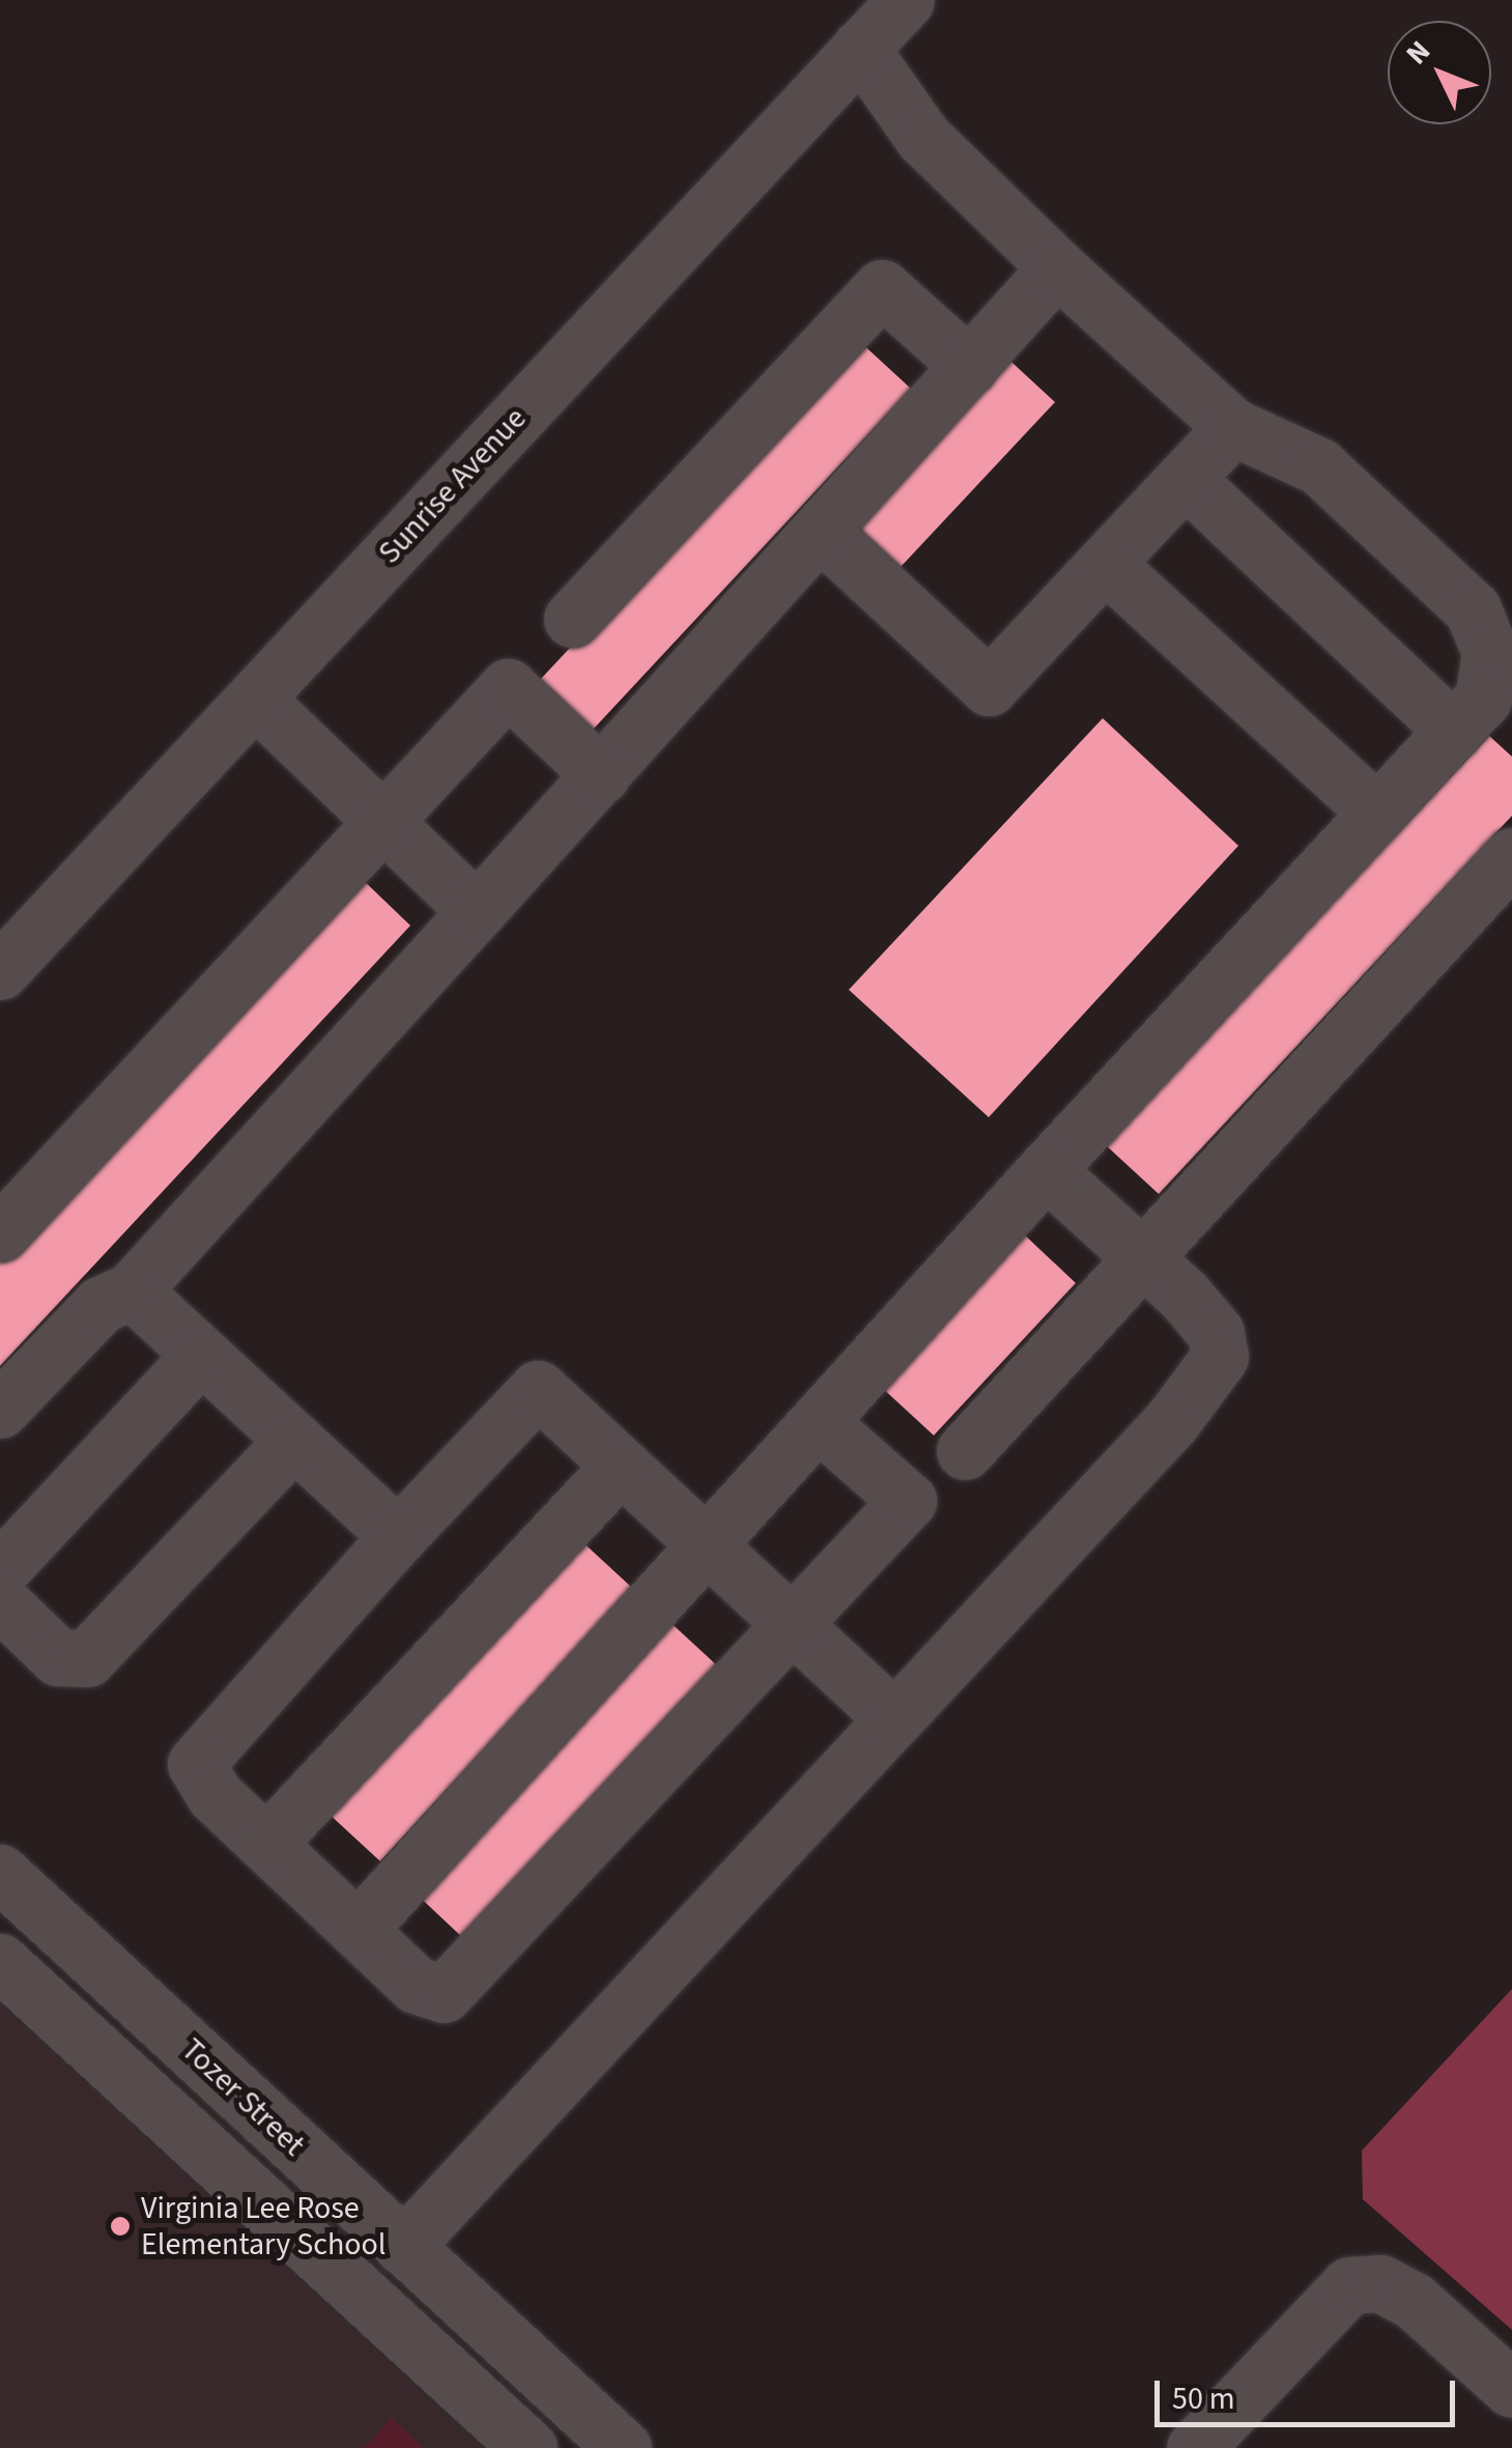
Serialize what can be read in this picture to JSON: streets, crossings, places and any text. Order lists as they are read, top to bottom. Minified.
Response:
{"streets":{"street":["Sunrise Avenue","Tozer Street"]},"places":["Virginia Lee Rose Elementary School"],"scale_bar":"50 m","north":"top left"}
